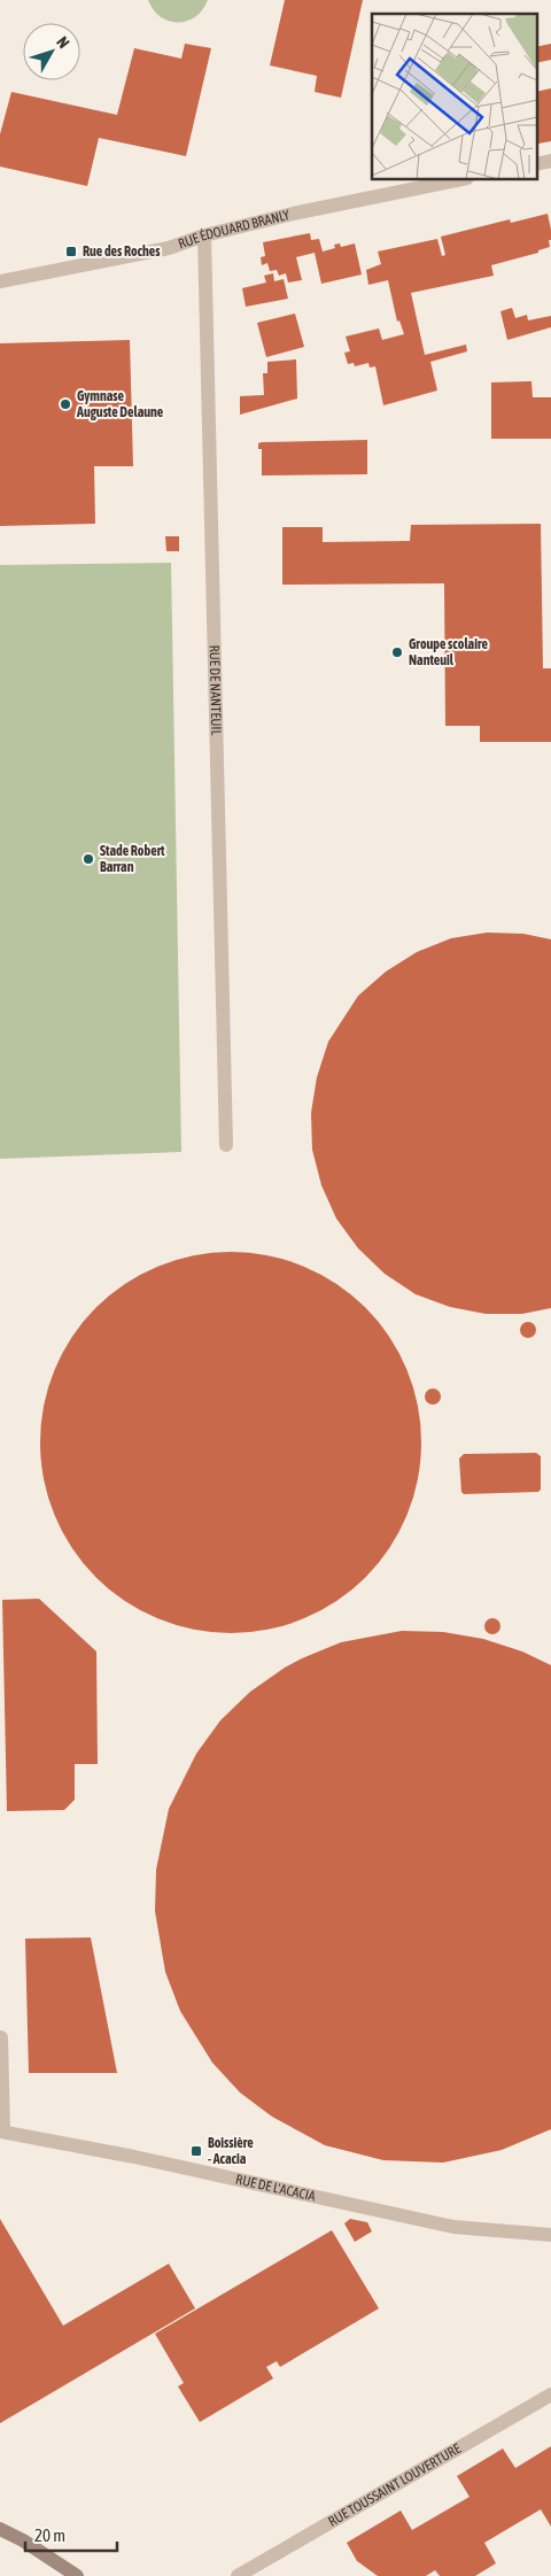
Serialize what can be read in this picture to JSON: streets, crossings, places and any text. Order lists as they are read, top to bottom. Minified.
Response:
{"streets":{"street":["RUE ÉDOUARD BRANLY","RUE DE NANTEUIL","RUE DE L'ACACIA","RUE TOUSSAINT LOUVERTURE"]},"crossings":[["RUE ÉDOUARD BRANLY","RUE DE NANTEUIL"]],"places":{"transit":["Rue des Roches","Boissière - Acacia"],"other":["Gymnase Auguste Delaune","Groupe scolaire Nanteuil","Stade Robert Barran"]},"scale_bar":"20 m","north":"top right"}
